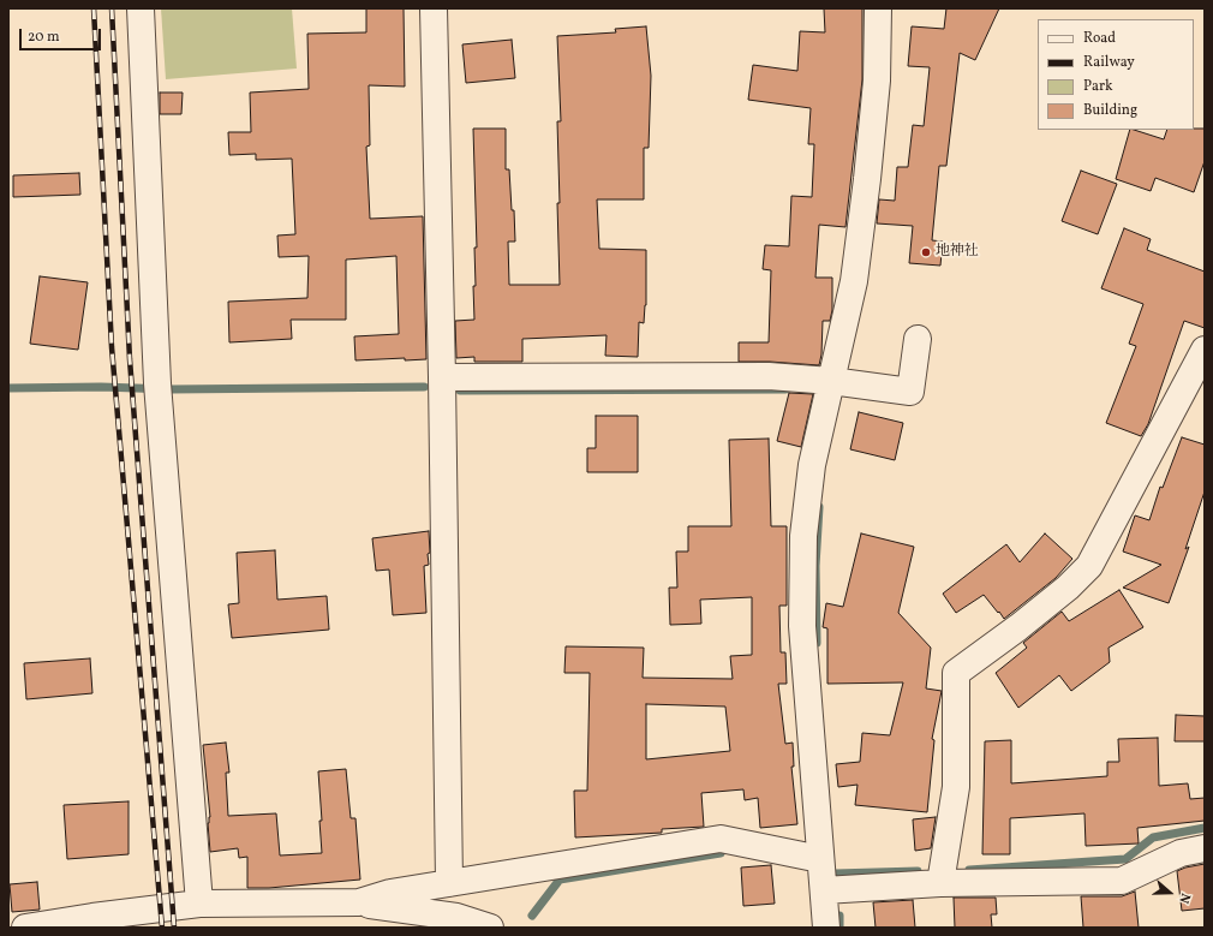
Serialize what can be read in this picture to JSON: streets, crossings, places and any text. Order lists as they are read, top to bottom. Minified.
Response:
{"places":["地神社"],"legend":["Road","Railway","Park","Building"],"scale_bar":"20 m","north":"right"}
